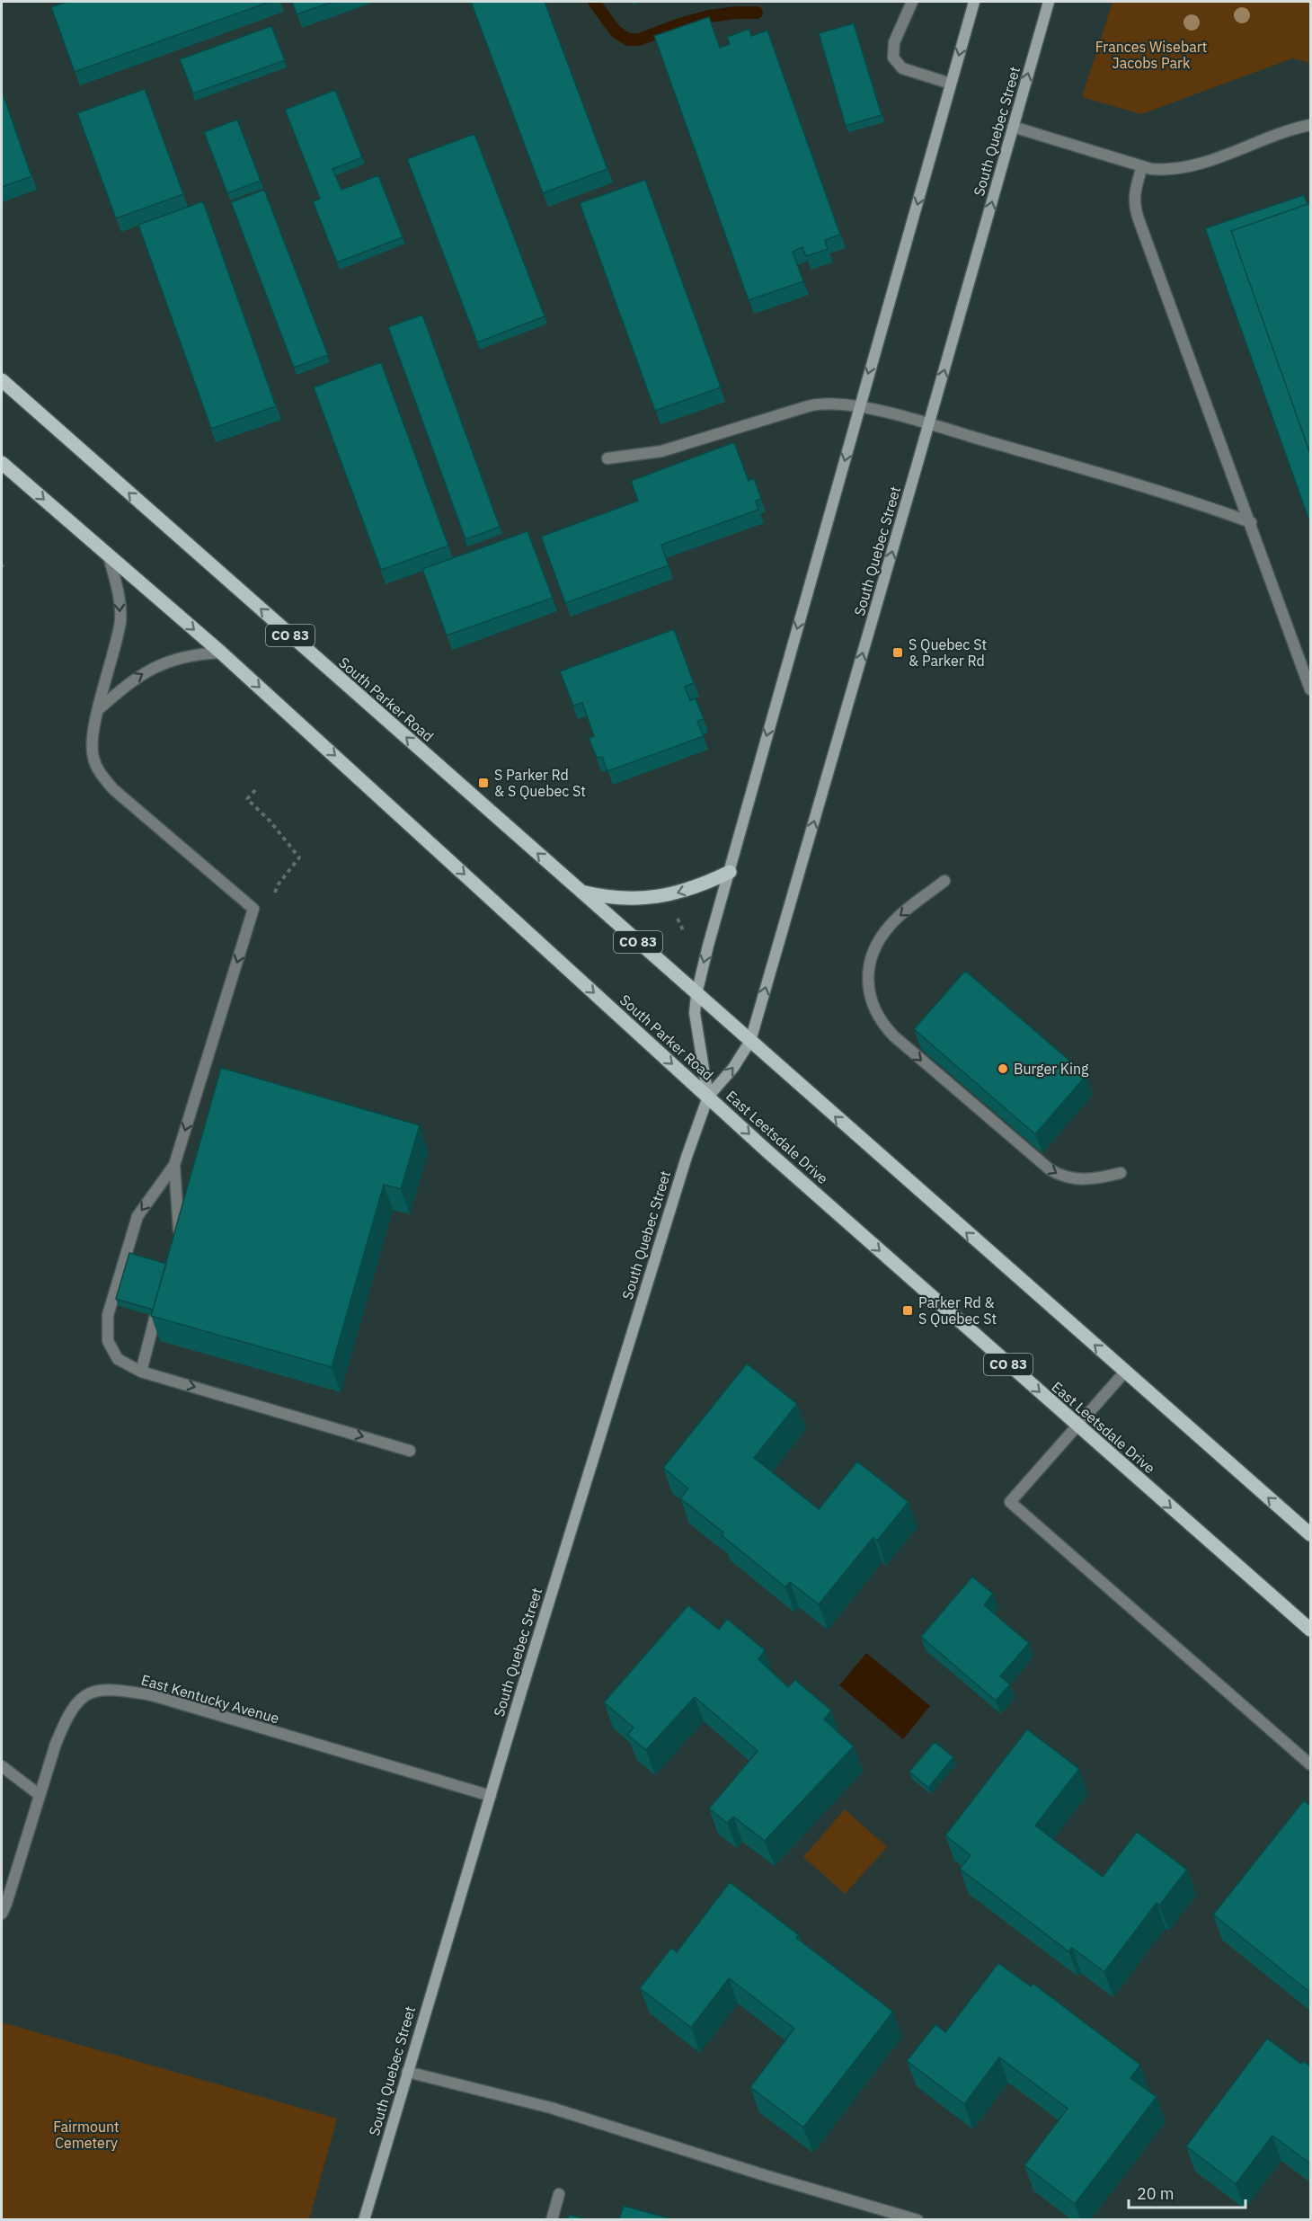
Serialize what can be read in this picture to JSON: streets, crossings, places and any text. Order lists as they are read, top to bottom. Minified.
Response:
{"streets":{"main road":["South Quebec Street","CO 83","South Parker Road","East Leetsdale Drive"],"street":["East Kentucky Avenue"]},"crossings":[["South Quebec Street","CO 83"],["South Quebec Street","South Parker Road"],["South Quebec Street","East Leetsdale Drive"],["South Quebec Street","East Kentucky Avenue"],["CO 83","South Parker Road"],["South Parker Road","East Leetsdale Drive"]],"parks":["Frances Wisebart Jacobs Park","Fairmount Cemetery"],"places":{"transit":["S Quebec St & Parker Rd","S Parker Rd & S Quebec St","Parker Rd & S Quebec St"],"other":["Burger King"]},"scale_bar":"20 m"}
